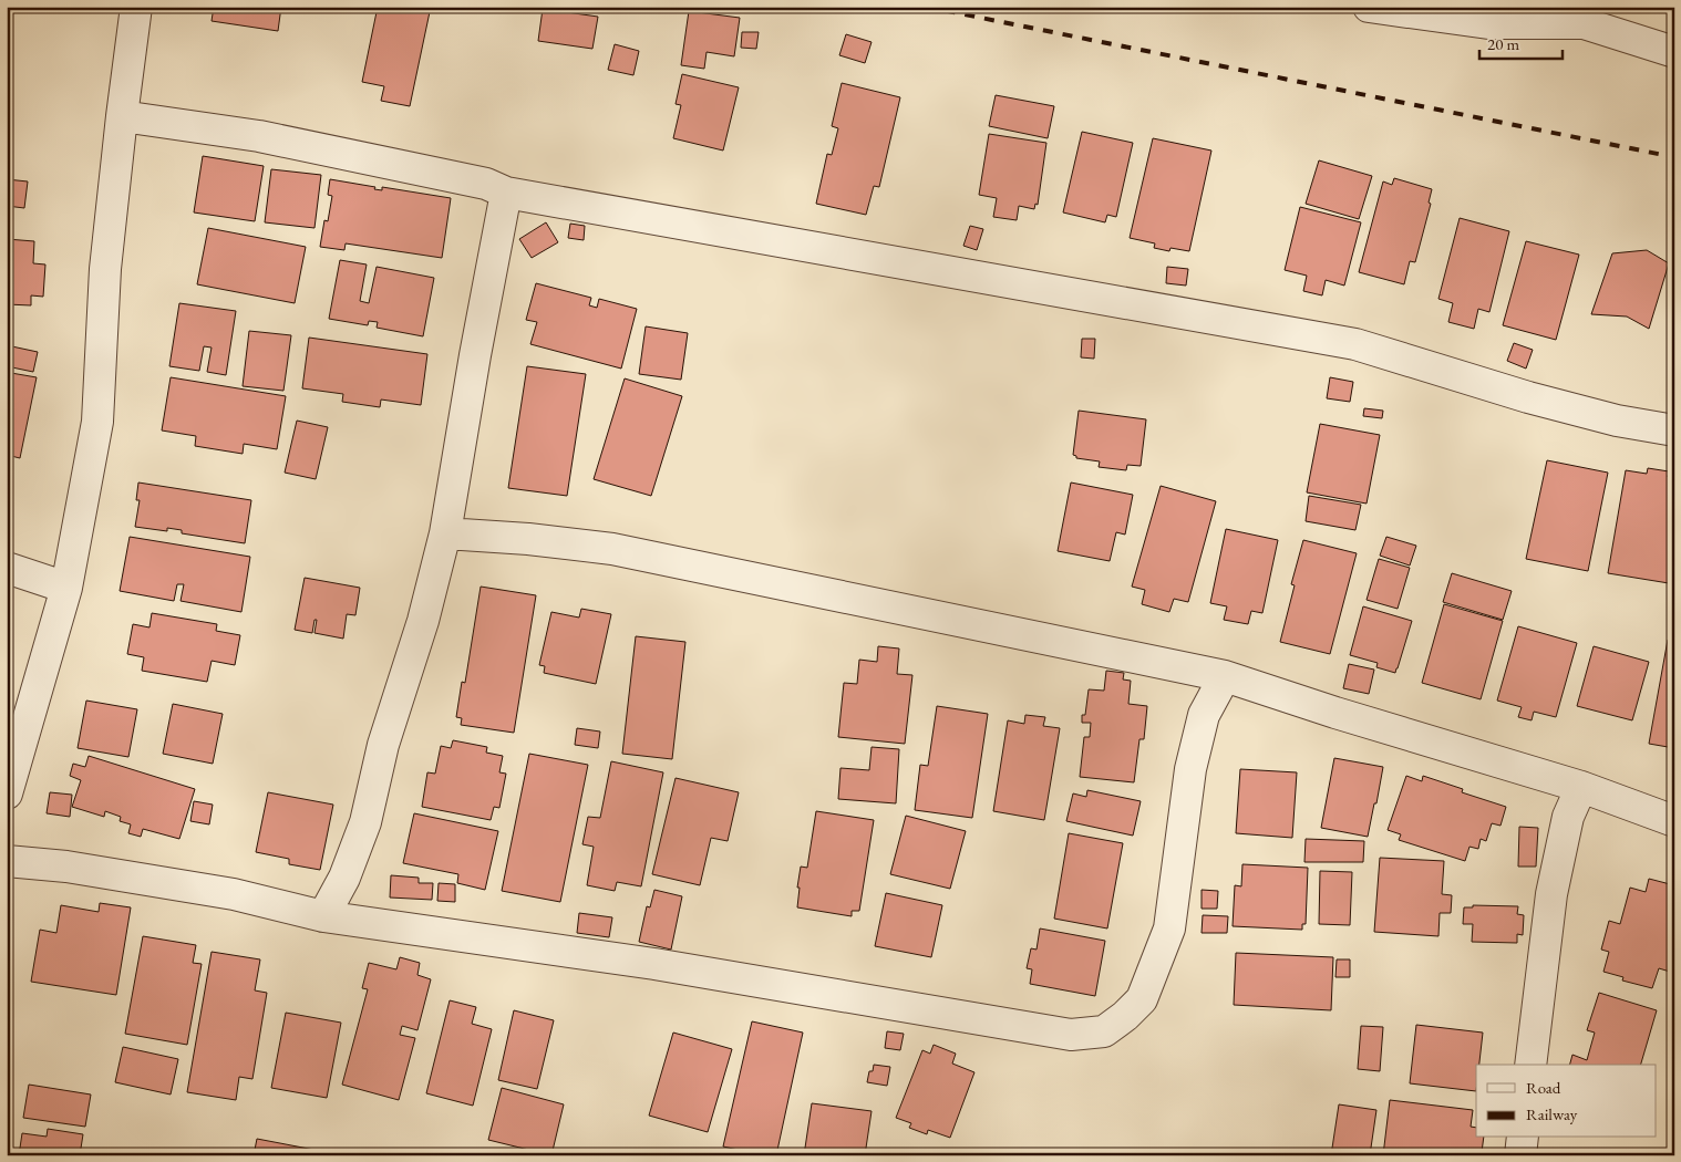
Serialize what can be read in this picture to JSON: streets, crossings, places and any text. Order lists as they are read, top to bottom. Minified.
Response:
{"legend":["Road","Railway"],"scale_bar":"20 m"}
